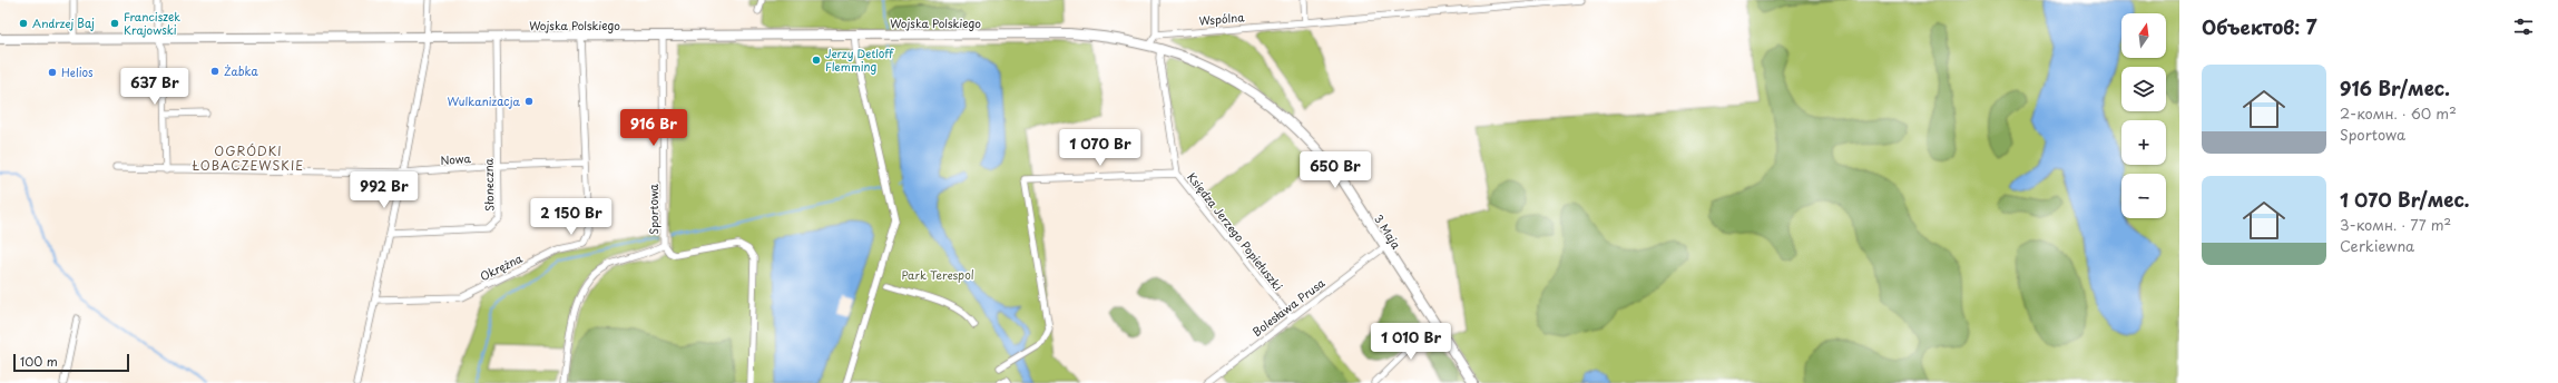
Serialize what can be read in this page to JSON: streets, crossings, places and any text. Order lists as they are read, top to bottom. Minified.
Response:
{"streets":{"street":["Wspólna","Wojska Polskiego","Nowa","Słoneczna","Sportowa","Księdza Jerzego Popiełuszki","3 Maja","Okrężna","Bolesława Prusa"]},"crossings":[["Wojska Polskiego","Słoneczna"],["Wojska Polskiego","Sportowa"],["Wojska Polskiego","3 Maja"],["Wojska Polskiego","Okrężna"],["Nowa","Słoneczna"],["Nowa","Okrężna"],["Księdza Jerzego Popiełuszki","3 Maja"],["Księdza Jerzego Popiełuszki","Bolesława Prusa"],["3 Maja","Bolesława Prusa"]],"districts":["OGRÓDKI ŁOBACZEWSKIE"],"parks":["Park Terespol"],"places":["Andrzej Baj","Franciszek Krajowski","Jerzy Detloff Flemming","Żabka","Helios","Wulkanizacja"],"scale_bar":"100 m","north":"top","page":{"heading":"Объектов: 7","map_buttons":["+","−"],"list":[{"name":"916 Br/мес.","note":"2-комн. · 60 m² · Sportowa"},{"name":"1 070 Br/мес.","note":"3-комн. · 77 m² · Cerkiewna"}],"price":["637 Br","916 Br","1 070 Br","650 Br","992 Br","2 150 Br","1 010 Br"],"scale":"100 m"}}
